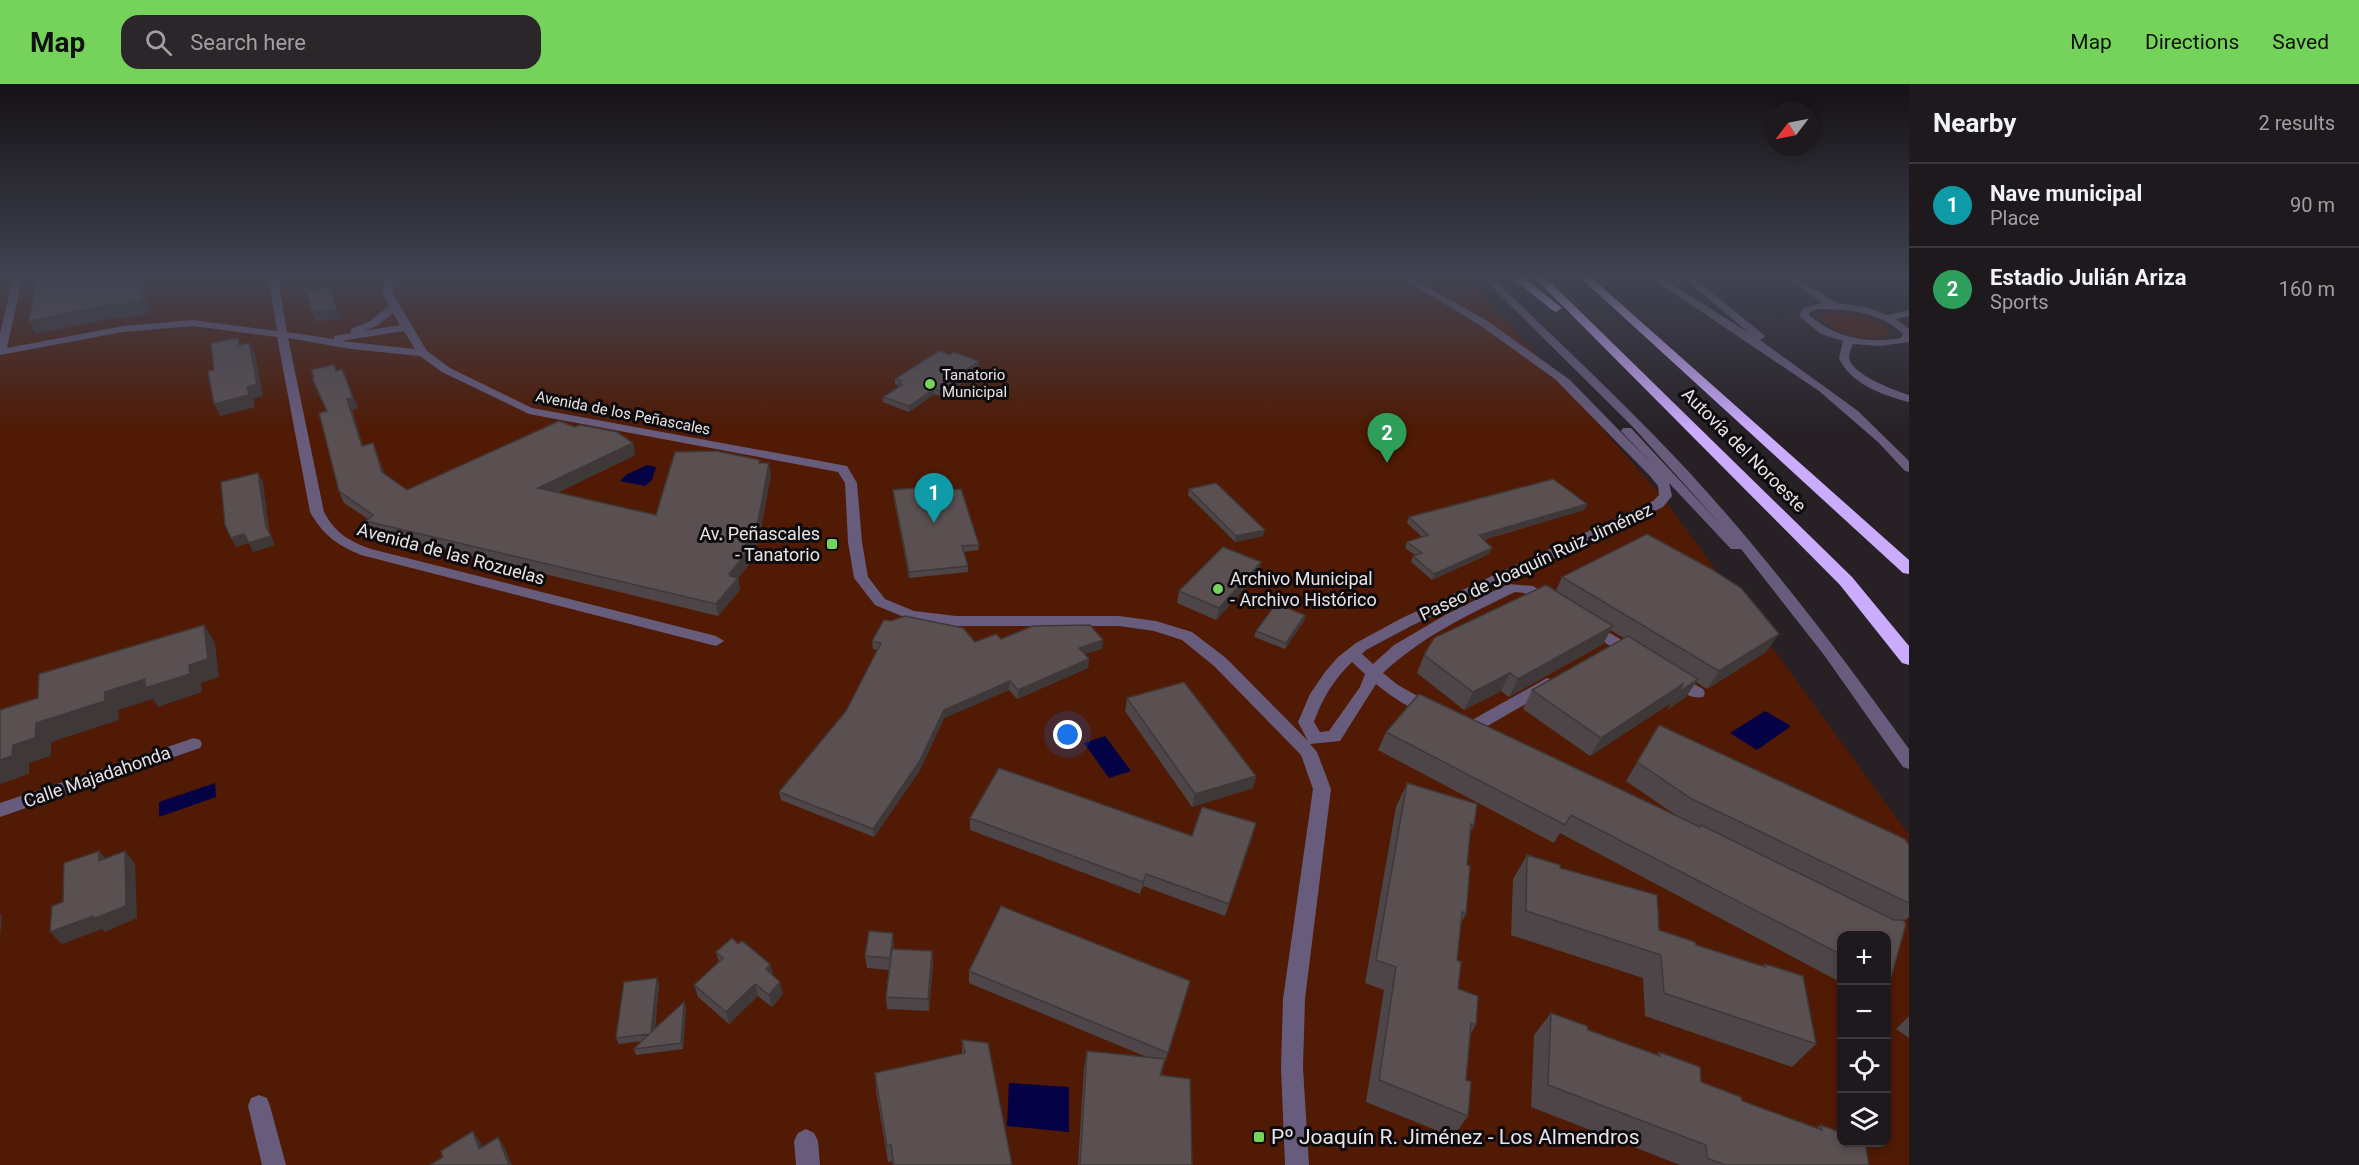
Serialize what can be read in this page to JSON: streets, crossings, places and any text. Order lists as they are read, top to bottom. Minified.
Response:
{"streets":{"highway":["Autovía del Noroeste"],"street":["Avenida de los Peñascales","Avenida de las Rozuelas","Paseo de Joaquín Ruiz Jiménez","Calle Majadahonda"]},"crossings":[["Avenida de los Peñascales","Paseo de Joaquín Ruiz Jiménez"]],"places":{"other":["Tanatorio Municipal","Archivo Municipal - Archivo Histórico"],"transit":["Av. Peñascales - Tanatorio","Pº Joaquín R. Jiménez - Los Almendros"]},"north":"bottom left","page":{"header":"Map","search":"Search here","nav":["Map","Directions","Saved"],"heading":["Nearby","2 results"],"list":[{"mark":"1","name":"Nave municipal","note":"Place","value":"90 m"},{"mark":"2","name":"Estadio Julián Ariza","note":"Sports","value":"160 m"}],"pins":["2","1"],"map_buttons":["+","−"]}}
